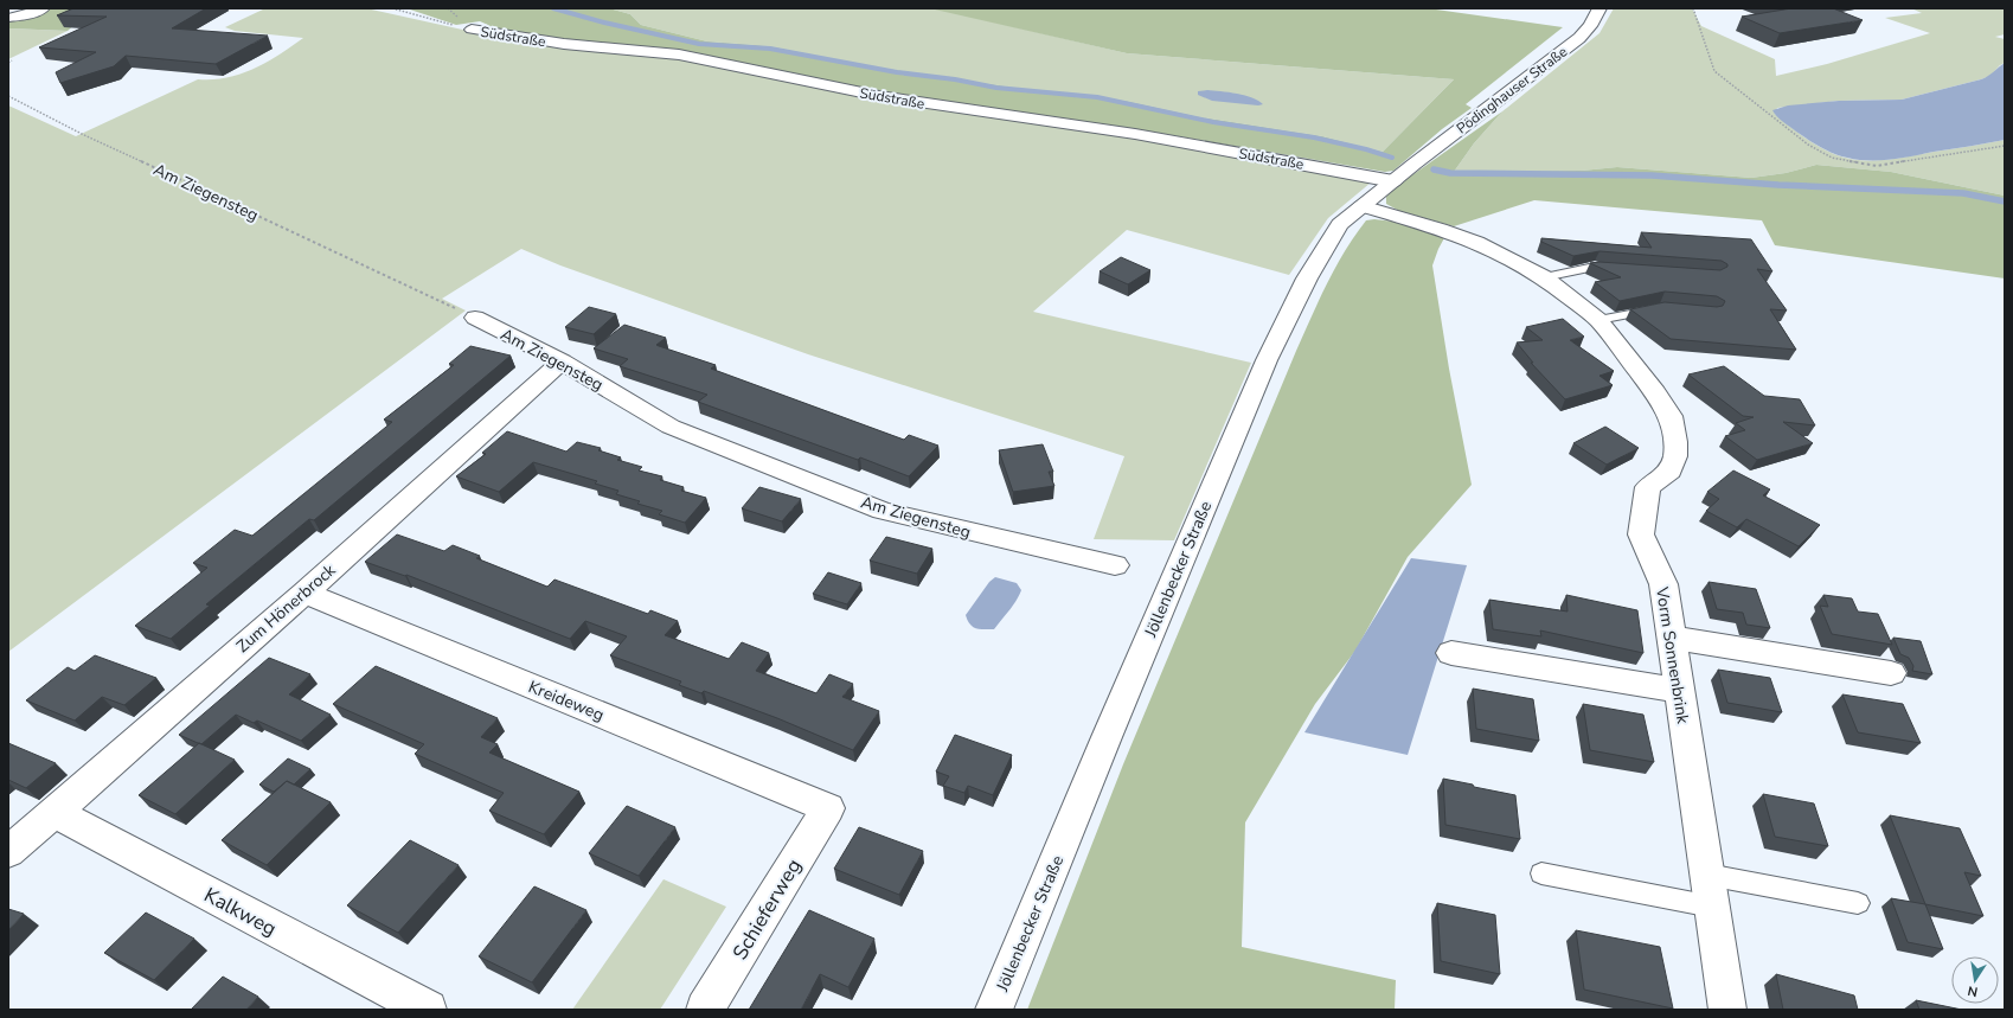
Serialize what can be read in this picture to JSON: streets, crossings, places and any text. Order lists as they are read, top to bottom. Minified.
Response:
{"streets":{"street":["Südstraße","Pödinghauser Straße","Am Ziegensteg","Jöllenbecker Straße","Zum Hönerbrock","Vorm Sonnenbrink","Kreideweg","Schieferweg","Kalkweg"]},"crossings":[["Südstraße","Jöllenbecker Straße"],["Pödinghauser Straße","Jöllenbecker Straße"],["Am Ziegensteg","Zum Hönerbrock"],["Jöllenbecker Straße","Vorm Sonnenbrink"],["Zum Hönerbrock","Kreideweg"],["Zum Hönerbrock","Kalkweg"],["Kreideweg","Schieferweg"]],"north":"bottom"}
